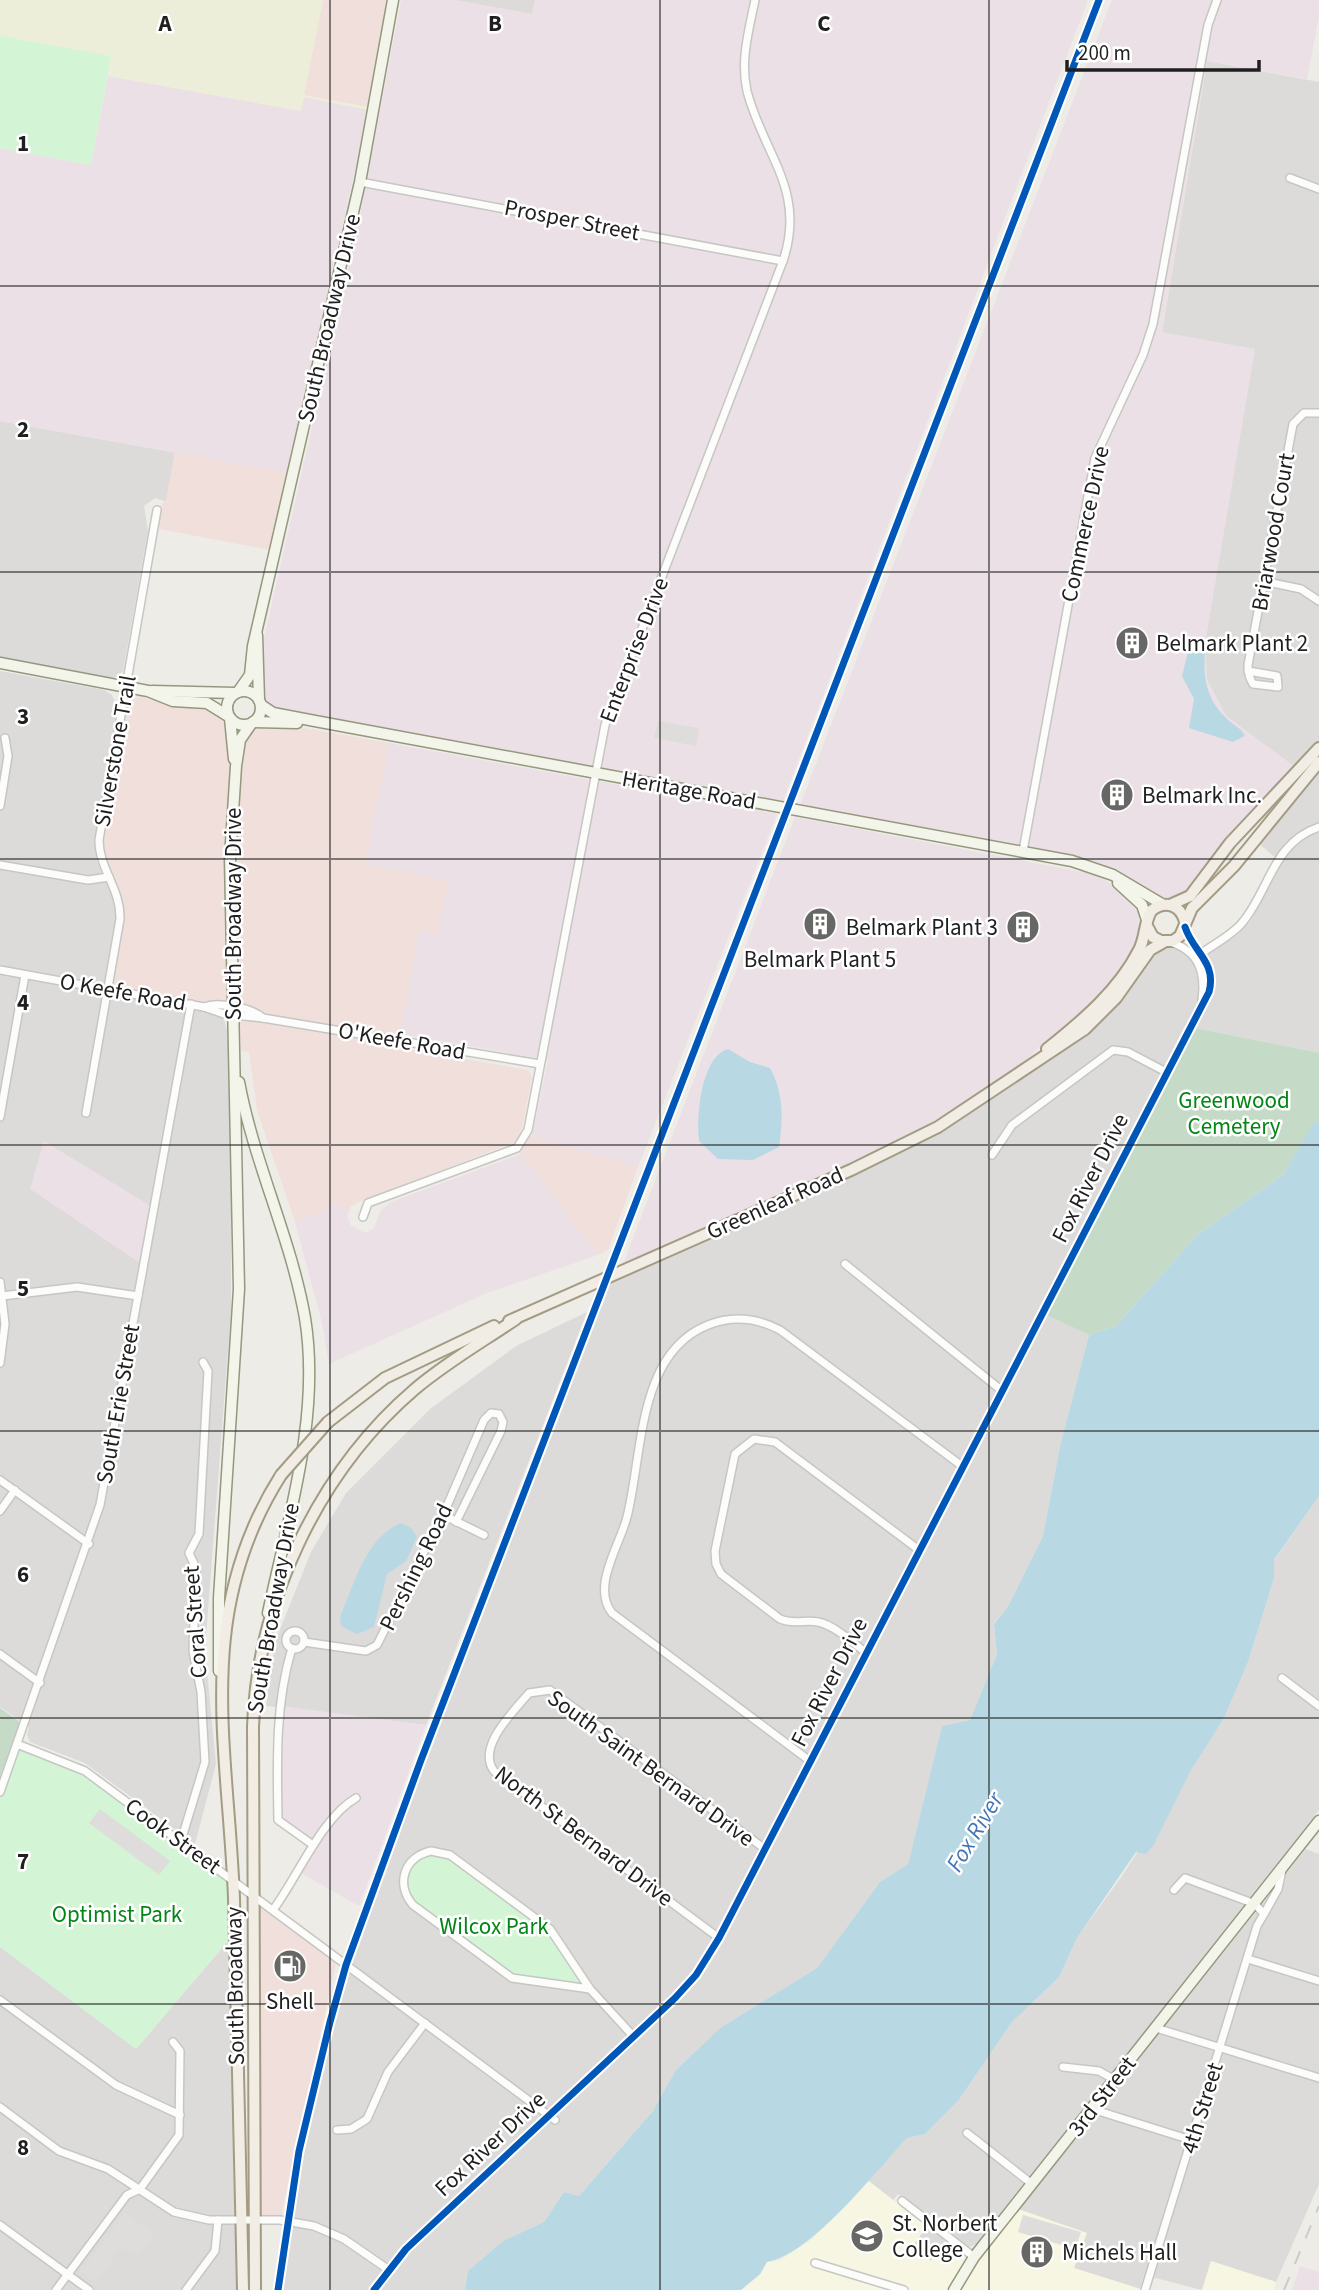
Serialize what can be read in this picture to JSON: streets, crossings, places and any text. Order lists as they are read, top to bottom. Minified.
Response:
{"streets":{"main road":["South Broadway Drive","Heritage Road","Greenleaf Road","South Broadway","3rd Street"],"street":["Prosper Street","Commerce Drive","Briarwood Court","Enterprise Drive","Silverstone Trail","O Keefe Road","O'Keefe Road","Fox River Drive","South Erie Street","Pershing Road","Coral Street","South Saint Bernard Drive","Cook Street","North St Bernard Drive","4th Street"]},"crossings":[["Prosper Street","South Broadway Drive"],["Prosper Street","Enterprise Drive"],["South Broadway Drive","Heritage Road"],["South Broadway Drive","O'Keefe Road"],["South Broadway Drive","Cook Street"],["South Broadway Drive","South Broadway"],["Commerce Drive","Heritage Road"],["Enterprise Drive","Heritage Road"],["Enterprise Drive","O'Keefe Road"],["Silverstone Trail","O Keefe Road"],["Heritage Road","Fox River Drive"],["Heritage Road","Greenleaf Road"],["O Keefe Road","O'Keefe Road"],["O Keefe Road","South Erie Street"],["Fox River Drive","Greenleaf Road"],["Fox River Drive","South Saint Bernard Drive"],["Fox River Drive","Cook Street"],["Fox River Drive","North St Bernard Drive"],["Greenleaf Road","South Broadway"],["South Erie Street","Cook Street"],["Coral Street","Cook Street"],["South Saint Bernard Drive","North St Bernard Drive"],["Cook Street","South Broadway"],["3rd Street","4th Street"]],"water":["Fox River"],"parks":["Greenwood Cemetery","Optimist Park","Wilcox Park"],"places":{"building":["Belmark Plant 2","Belmark Inc.","Belmark Plant 5","Belmark Plant 3","Michels Hall"],"fuel station":["Shell"],"school or university":["St. Norbert College"]},"scale_bar":"200 m","grid":{"columns":["A","B","C"],"rows":["1","2","3","4","5","6","7","8"]}}
